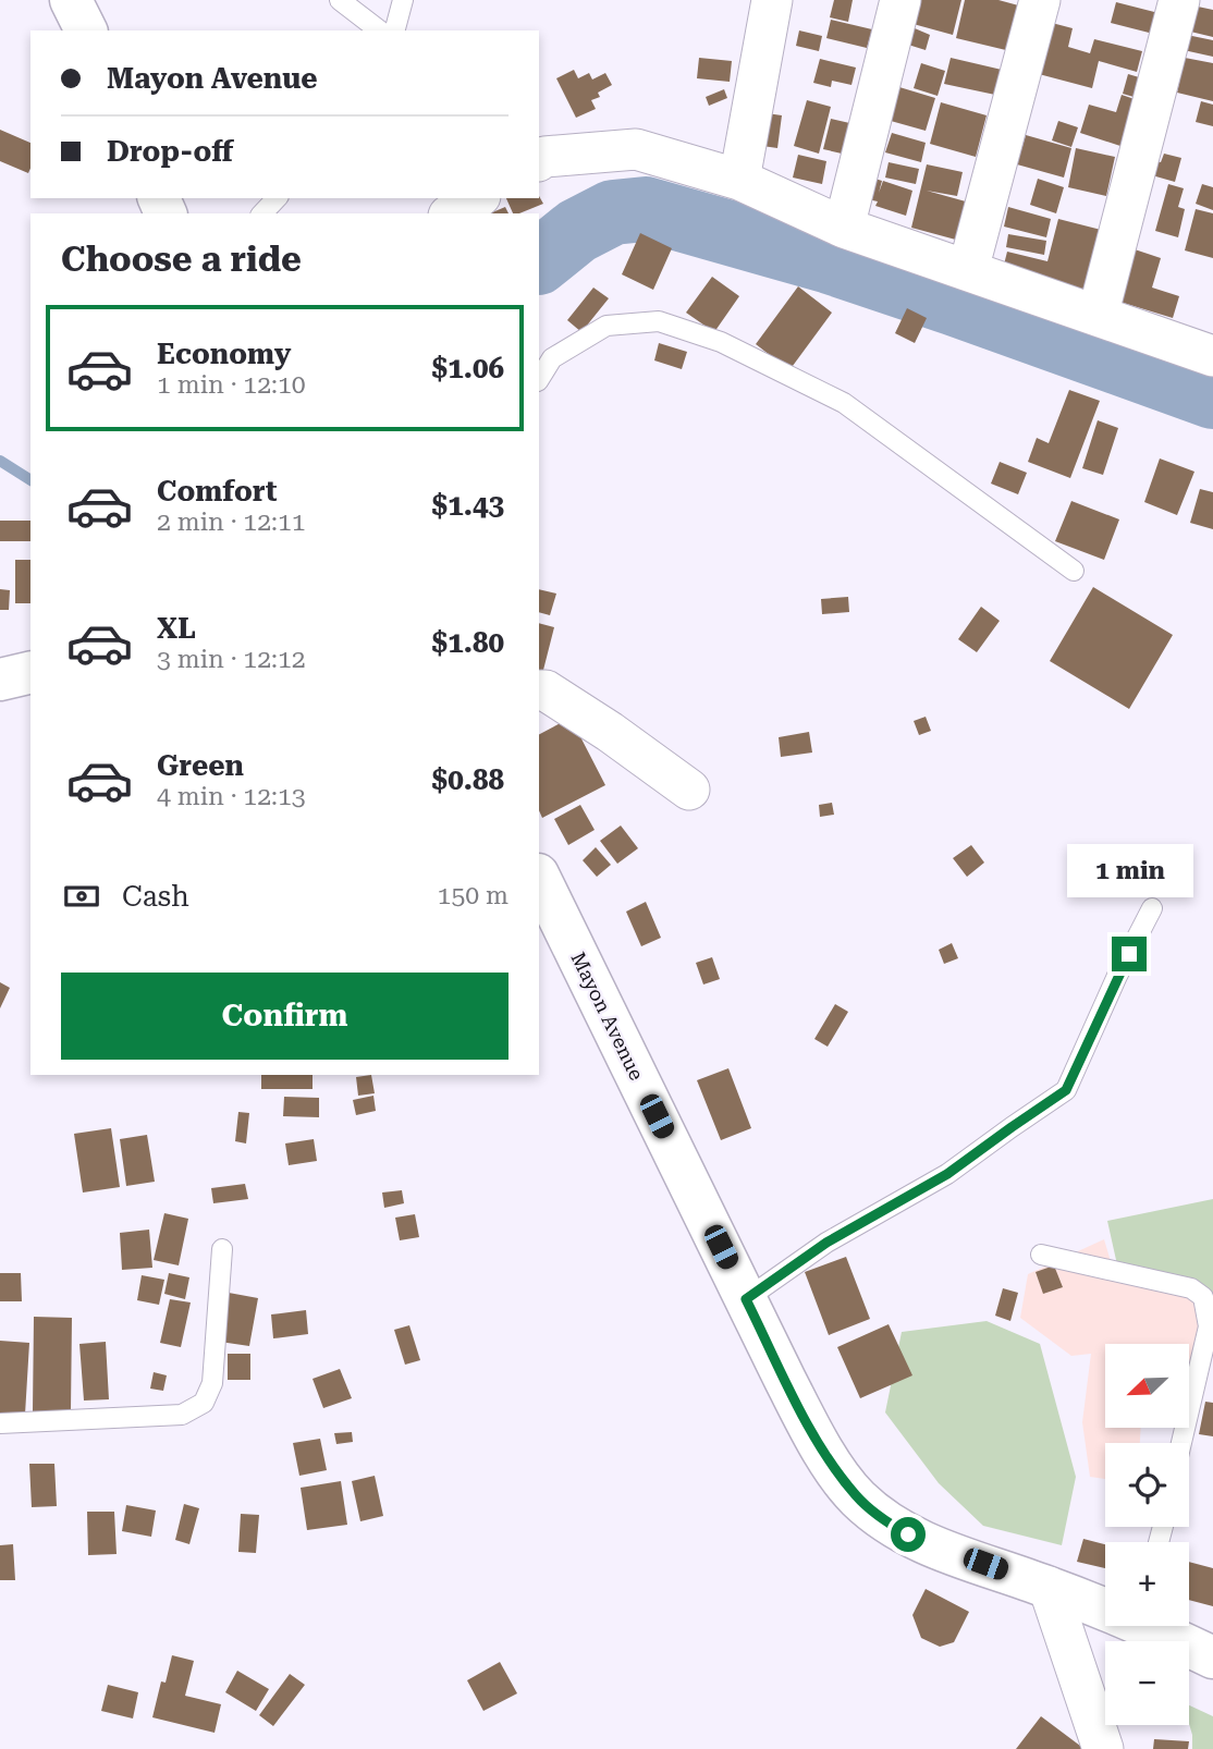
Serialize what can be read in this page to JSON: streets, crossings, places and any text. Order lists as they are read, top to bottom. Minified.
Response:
{"streets":{"main road":["Mayon Avenue"]},"north":"bottom left","page":{"banner":["Mayon Avenue","Drop-off"],"heading":"Choose a ride","list":[{"name":"Economy","note":"1 min · 12:10","value":"$1.06"},{"name":"Comfort","note":"2 min · 12:11","value":"$1.43"},{"name":"XL","note":"3 min · 12:12","value":"$1.80"},{"name":"Green","note":"4 min · 12:13","value":"$0.88"}],"bubble":"1 min","pay":["Cash","150 m"],"buttons":"Confirm","map_buttons":["+","−"]}}
